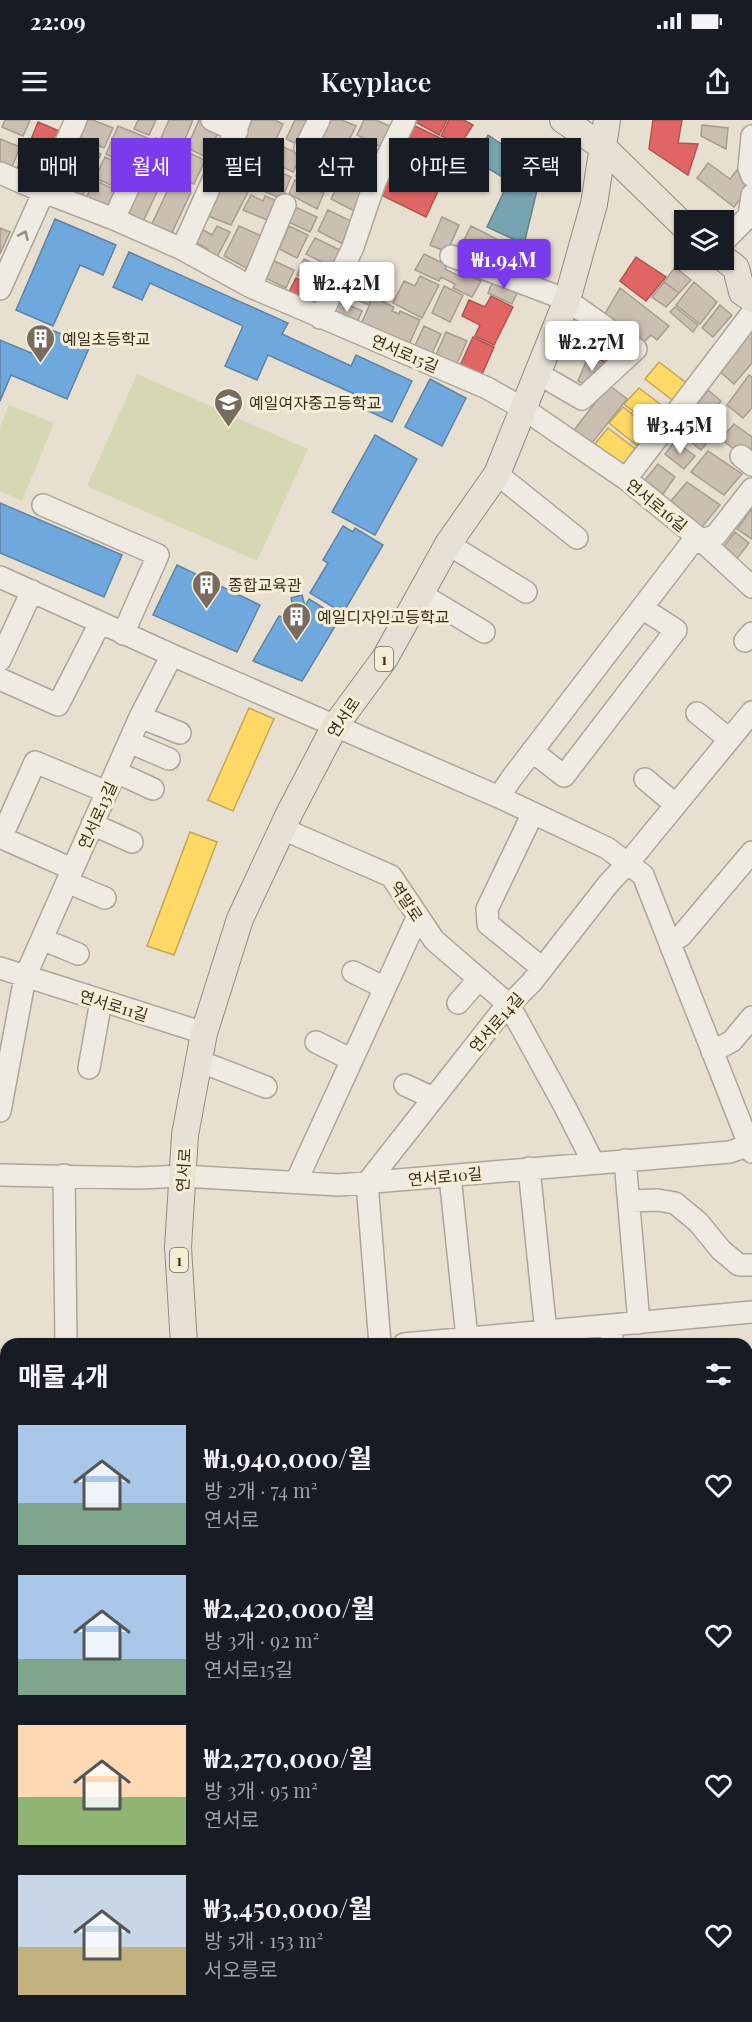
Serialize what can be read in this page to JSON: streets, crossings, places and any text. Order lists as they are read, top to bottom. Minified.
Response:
{"streets":{"main road":["1","연서로"],"street":["연서로15길","연서로16길","연서로13길","역말로","연서로11길","연서로14길","연서로10길"]},"crossings":[["연서로15길","연서로16길"],["연서로15길","연서로"],["연서로16길","연서로"],["연서로","역말로"],["연서로","연서로11길"],["연서로","연서로10길"],["연서로13길","연서로11길"],["역말로","연서로14길"],["연서로14길","연서로10길"]],"places":{"building":["예일초등학교","종합교육관","예일디자인고등학교"],"school or university":["예일여자중고등학교"]},"page":{"status":"22:09","header":"Keyplace","chip":["매매","월세","필터","신규","아파트","주택"],"price":["₩1.94M","₩2.42M","₩2.27M","₩3.45M"],"heading":"매물 4개","list":[{"name":"₩1,940,000/월","note":"방 2개 · 74 m² · 연서로"},{"name":"₩2,420,000/월","note":"방 3개 · 92 m² · 연서로15길"},{"name":"₩2,270,000/월","note":"방 3개 · 95 m² · 연서로"},{"name":"₩3,450,000/월","note":"방 5개 · 153 m² · 서오릉로"}]}}
